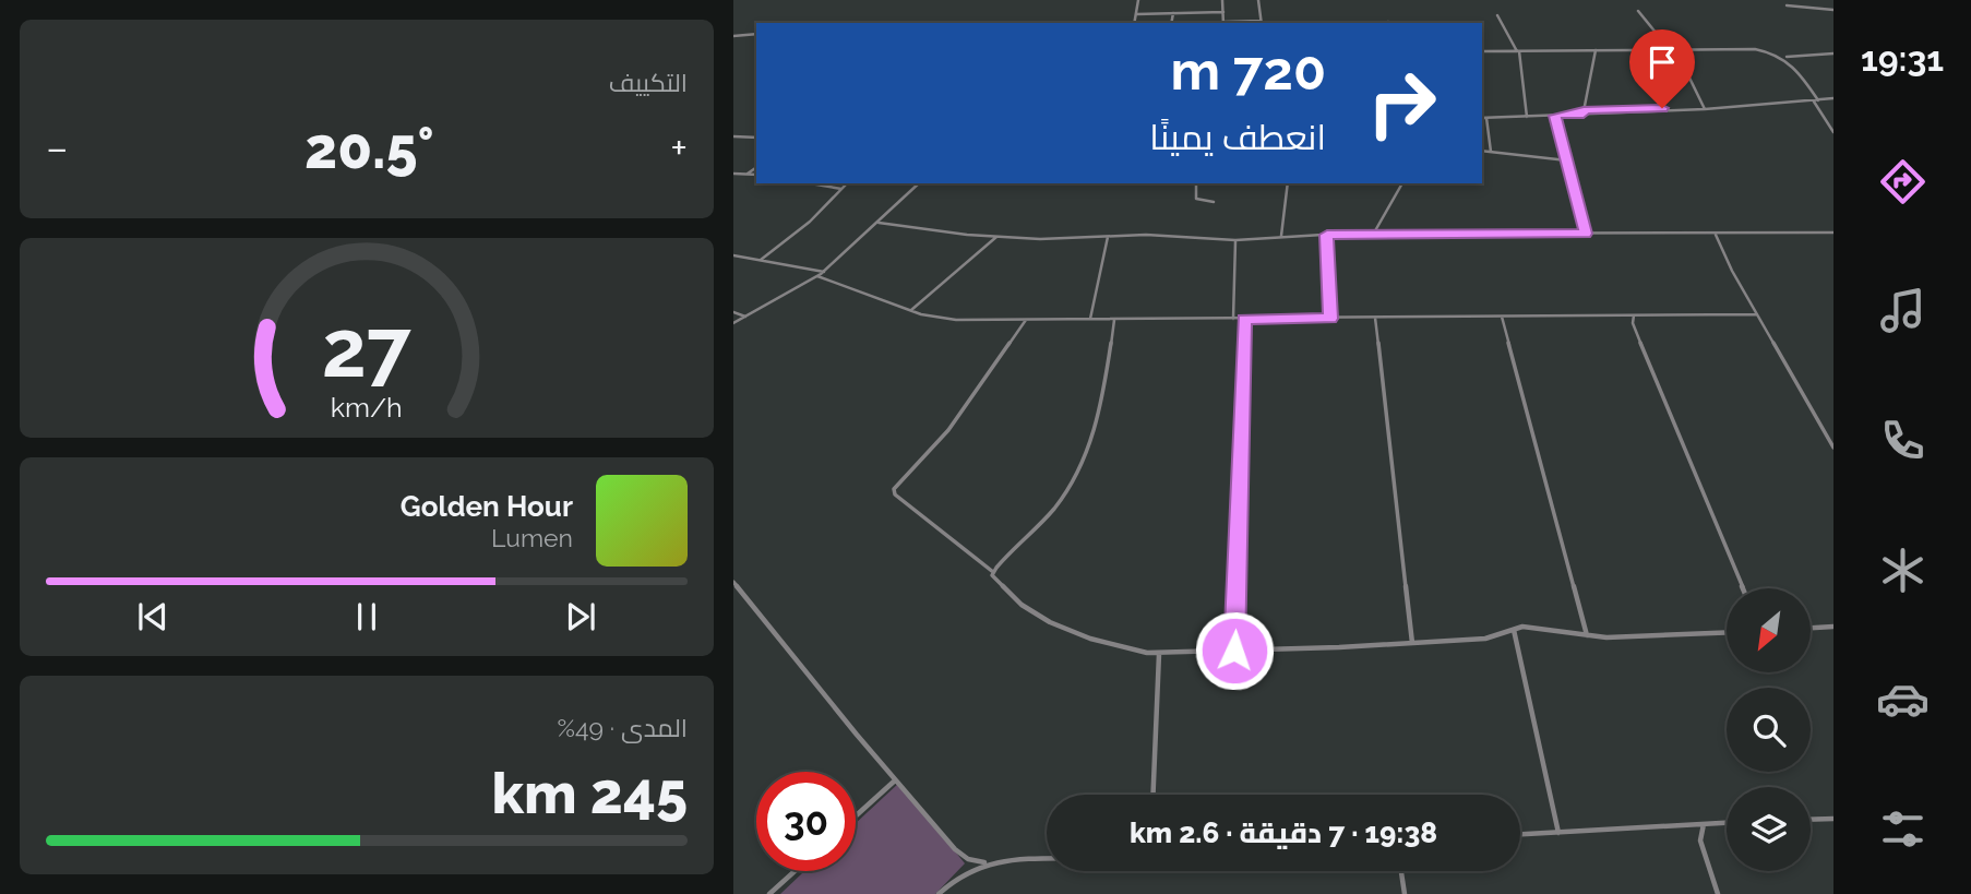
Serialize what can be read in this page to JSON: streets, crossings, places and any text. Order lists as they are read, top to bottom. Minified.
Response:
{"north":"bottom left","page":{"tabs":"19:31","tile":["التكييف",["المدى · 49%","245 km"]],"turn":["720 m","انعطف يمينًا"],"heat":["−","20.5°","+"],"song":["Golden Hour","Lumen"],"limit":"30","trip":"19:38 · 7 دقيقة · 2.6 km","gauge":["27","km/h"]}}
